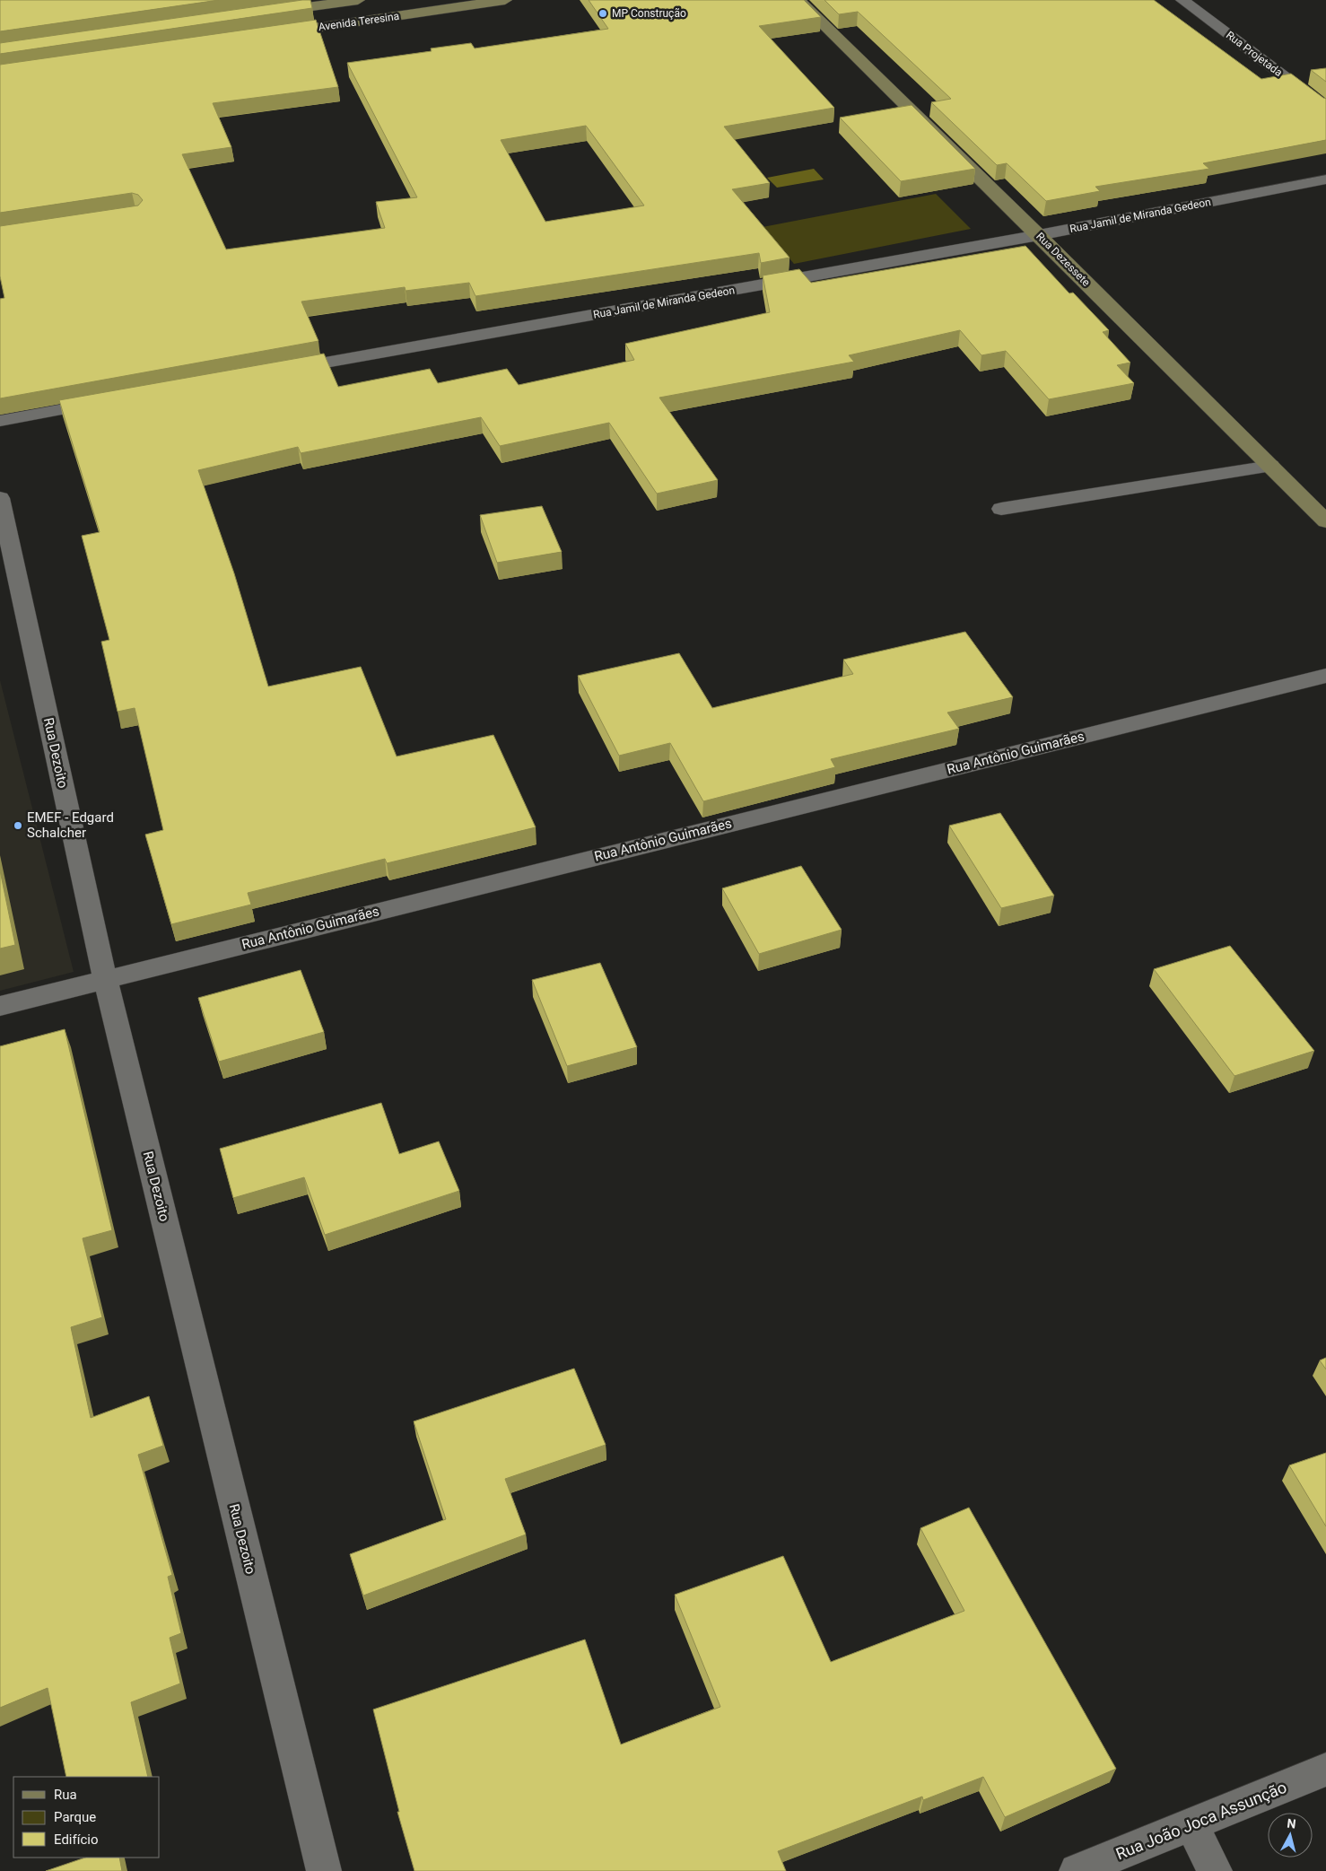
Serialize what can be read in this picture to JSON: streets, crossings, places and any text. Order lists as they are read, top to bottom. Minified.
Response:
{"streets":{"street":["Avenida Teresina","Rua Projetada","Rua Jamil de Miranda Gedeon","Rua Dezessete","Rua Dezoito","Rua Antônio Guimarães","Rua João Joca Assunção"]},"crossings":[["Rua Jamil de Miranda Gedeon","Rua Dezessete"],["Rua Dezoito","Rua Antônio Guimarães"]],"places":["MP Construção","EMEF - Edgard Schalcher"],"legend":["Rua","Parque","Edifício"],"north":"top"}
